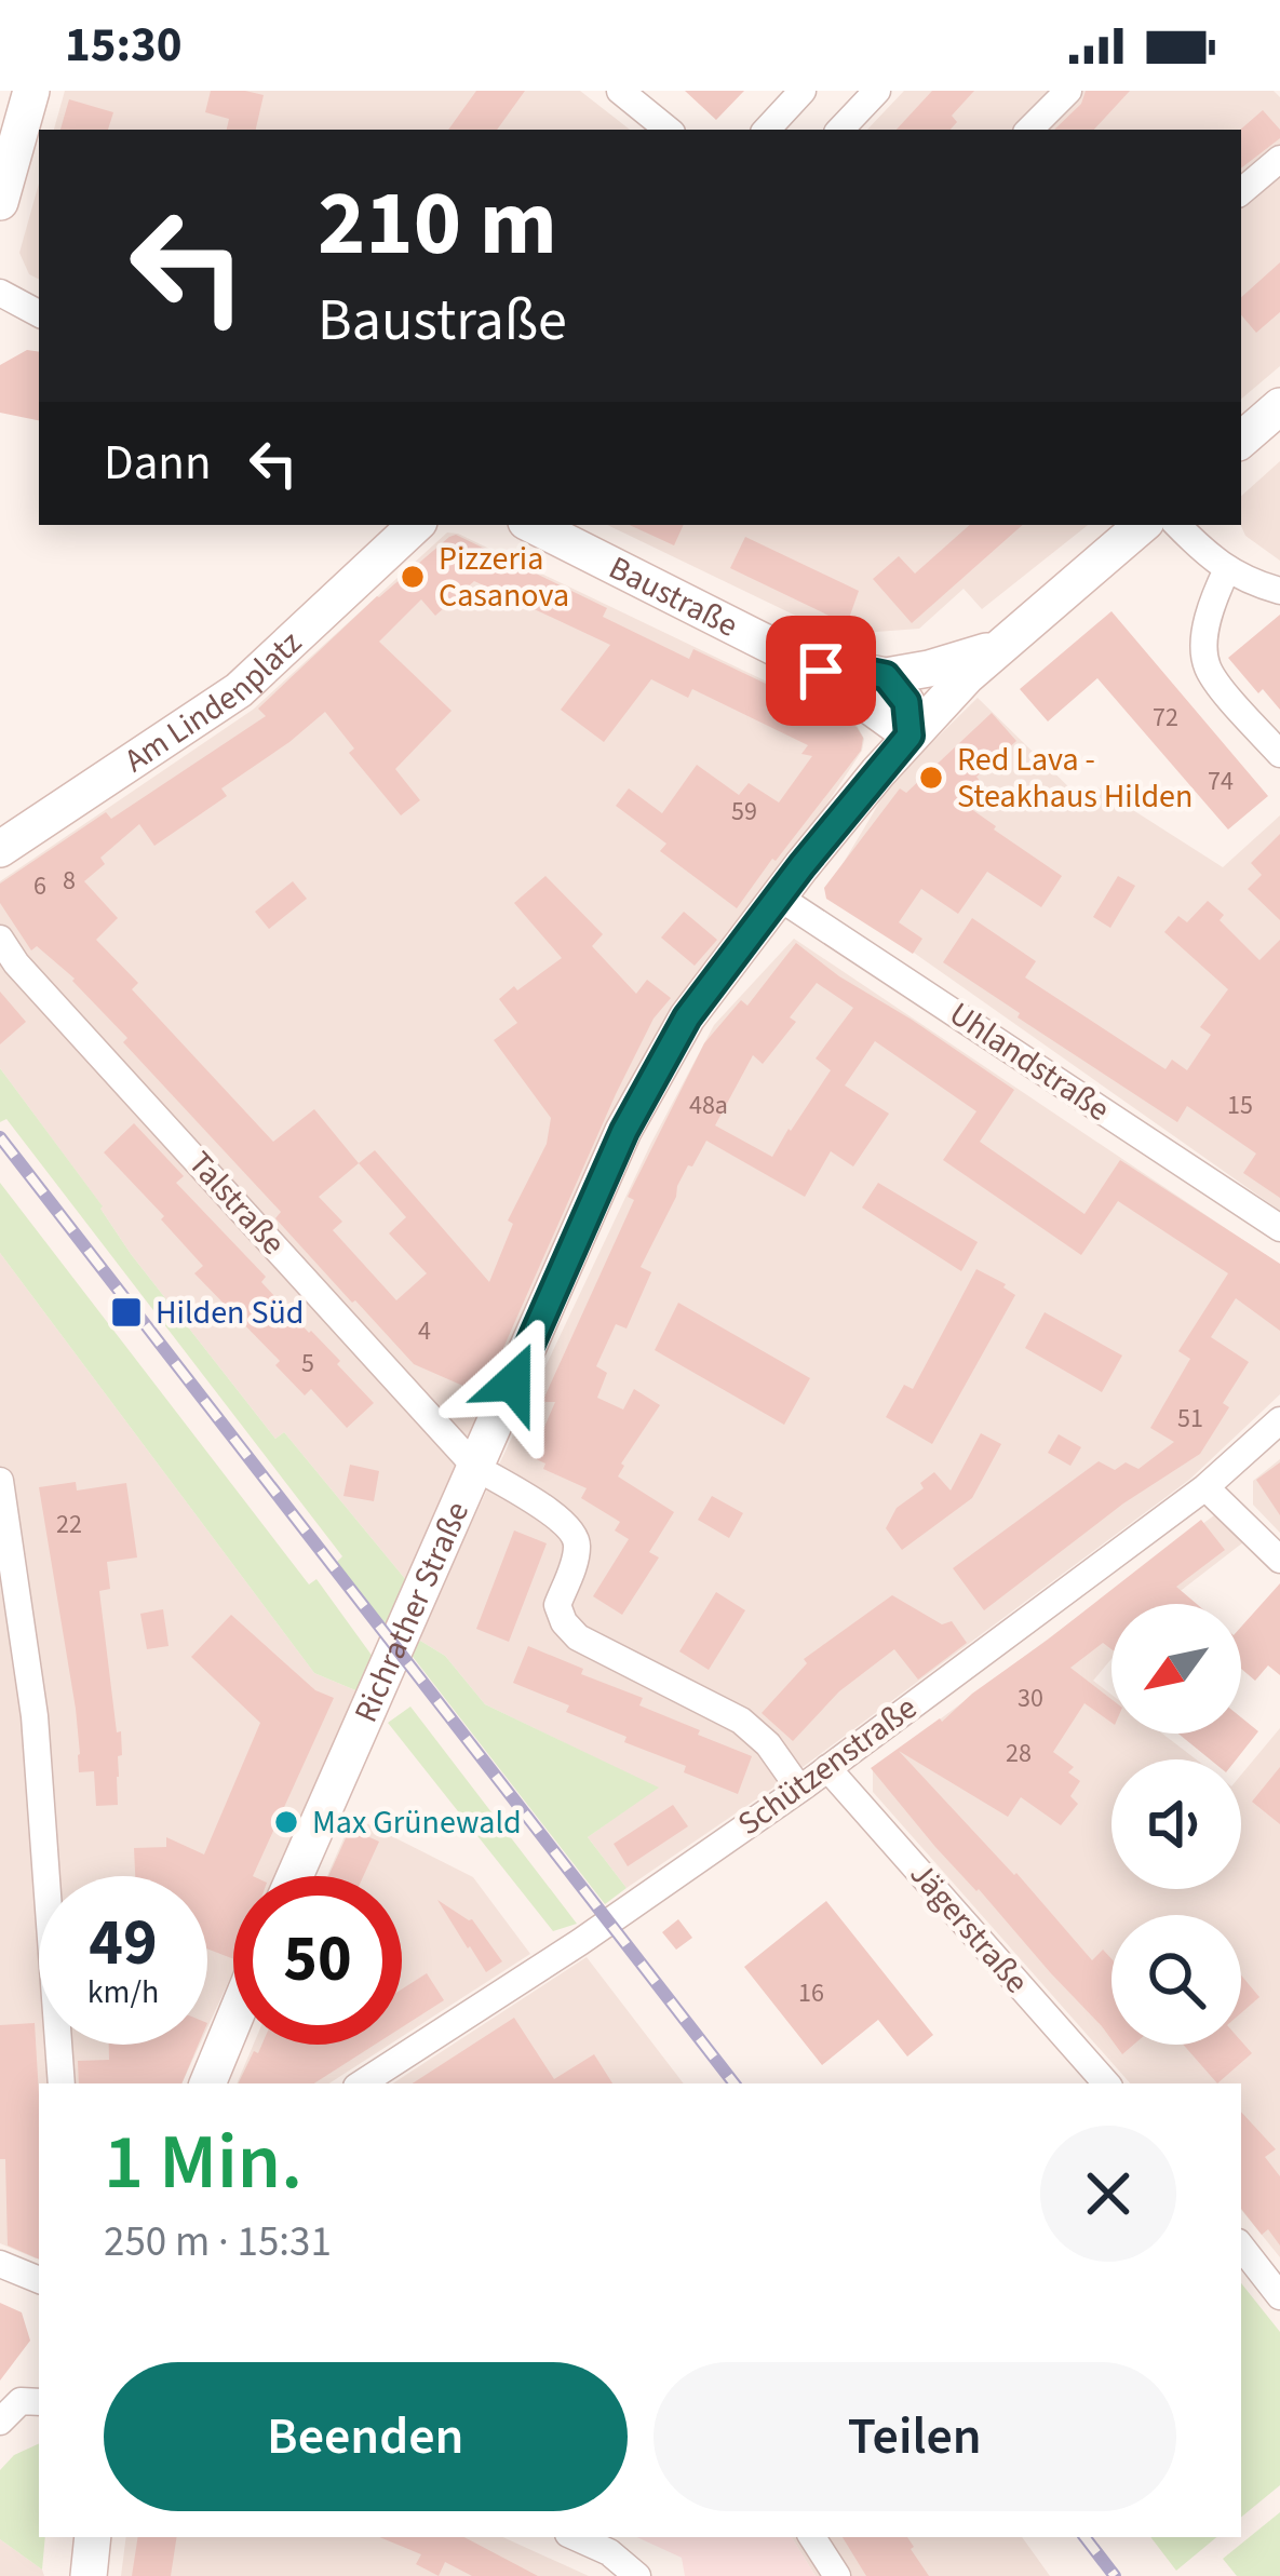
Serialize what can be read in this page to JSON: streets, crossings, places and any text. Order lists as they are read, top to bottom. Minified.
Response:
{"streets":{"main road":["Baustraße","Am Lindenplatz","Richrather Straße"],"street":["Uhlandstraße","Talstraße","Schützenstraße","Jägerstraße"]},"crossings":[["Baustraße","Richrather Straße"],["Uhlandstraße","Richrather Straße"],["Talstraße","Richrather Straße"],["Talstraße","Schützenstraße"],["Schützenstraße","Jägerstraße"]],"places":{"other":["Pizzeria Casanova","Red Lava - Steakhaus Hilden","Max Grünewald"],"transit":["Hilden Süd"]},"house_numbers":["72","74","59","8","6","48a","15","4","5","51","22","30","28","16"],"north":"bottom left","page":{"status":"15:30","turn":["210 m","Baustraße"],"then":"Dann","speed":"49 km/h","limit":"50","heading":["1 Min.","250 m · 15:31"],"buttons":["Beenden","Teilen"]}}
